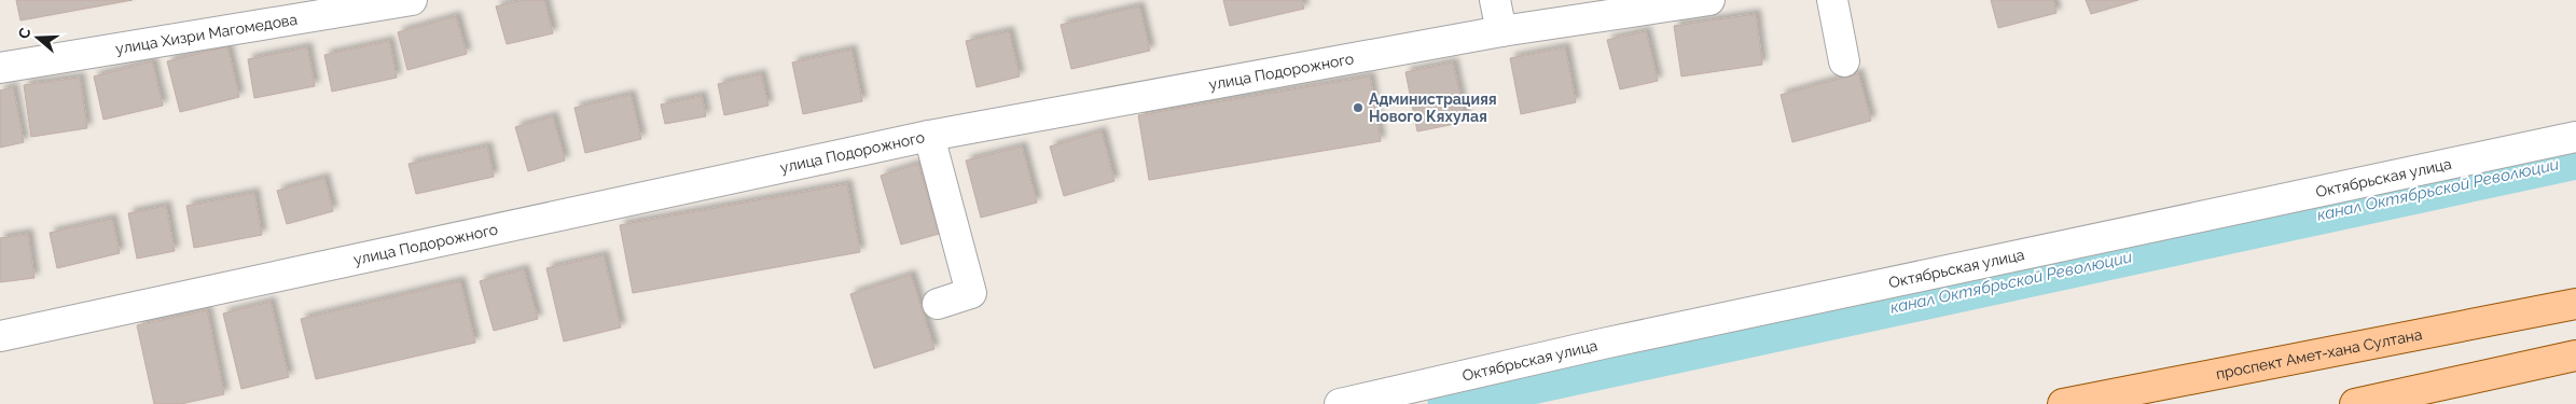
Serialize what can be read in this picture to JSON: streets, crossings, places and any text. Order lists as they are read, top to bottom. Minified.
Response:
{"streets":{"main road":["проспект Амет-хана Султана"],"street":["улица Хизри Магомедова","улица Подорожного","Октябрьская улица"]},"water":["канал Октябрьской Революции"],"places":["Администрацияя Нового Кяхулая"],"north":"left"}
